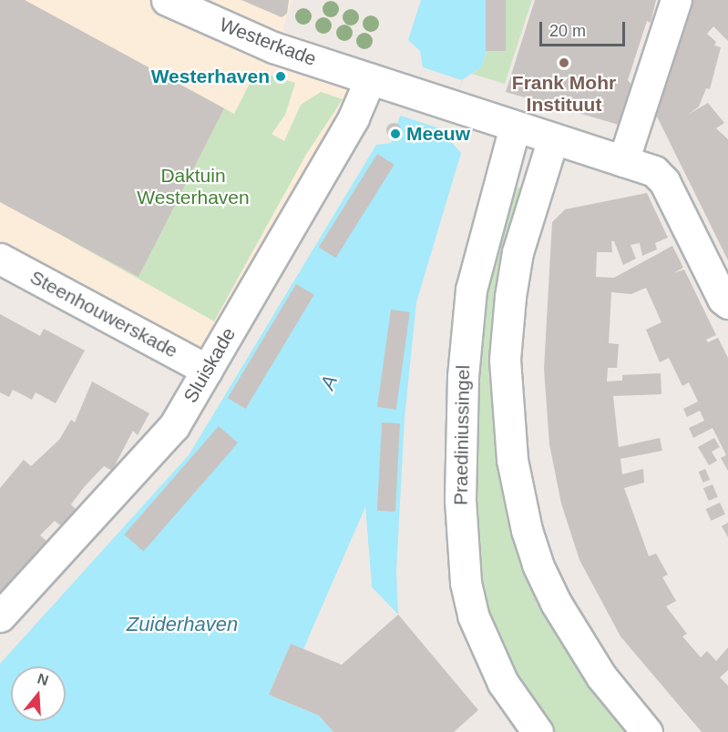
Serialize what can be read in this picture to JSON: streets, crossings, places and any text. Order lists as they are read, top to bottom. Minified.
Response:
{"streets":{"street":["Westerkade","Steenhouwerskade","Sluiskade","Praediniussingel"]},"crossings":[["Westerkade","Sluiskade"],["Steenhouwerskade","Sluiskade"]],"water":["A","Zuiderhaven"],"parks":["Daktuin Westerhaven"],"places":["Frank Mohr Instituut","Westerhaven","Meeuw"],"scale_bar":"20 m","north":"top"}
